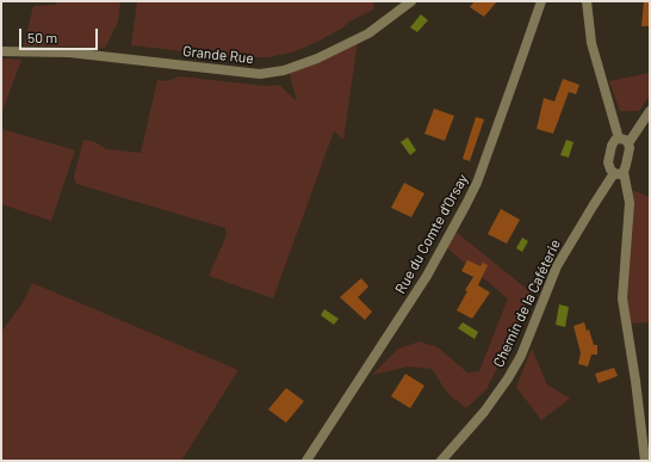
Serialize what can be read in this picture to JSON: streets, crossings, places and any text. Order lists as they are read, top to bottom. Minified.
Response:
{"streets":{"street":["Grande Rue","Rue du Comte d'Orsay","Chemin de la Caféterie"]},"scale_bar":"50 m"}
